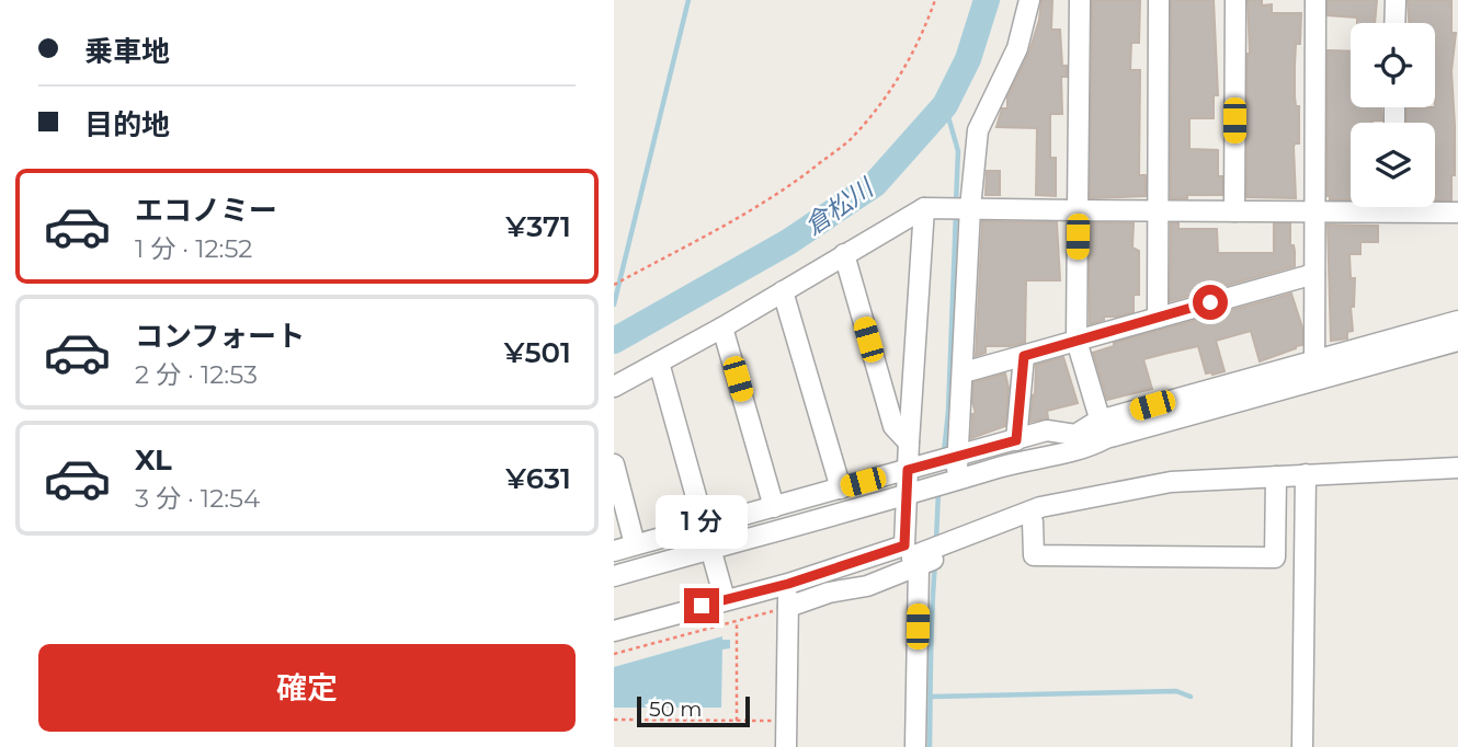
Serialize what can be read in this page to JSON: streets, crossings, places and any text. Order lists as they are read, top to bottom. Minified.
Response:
{"water":["倉松川"],"scale_bar":"50 m","page":{"banner":["乗車地","目的地"],"list":[{"name":"エコノミー","note":"1 分 · 12:52","value":"¥371"},{"name":"コンフォート","note":"2 分 · 12:53","value":"¥501"},{"name":"XL","note":"3 分 · 12:54","value":"¥631"}],"bubble":"1 分","buttons":"確定","scale":"50 m"}}
